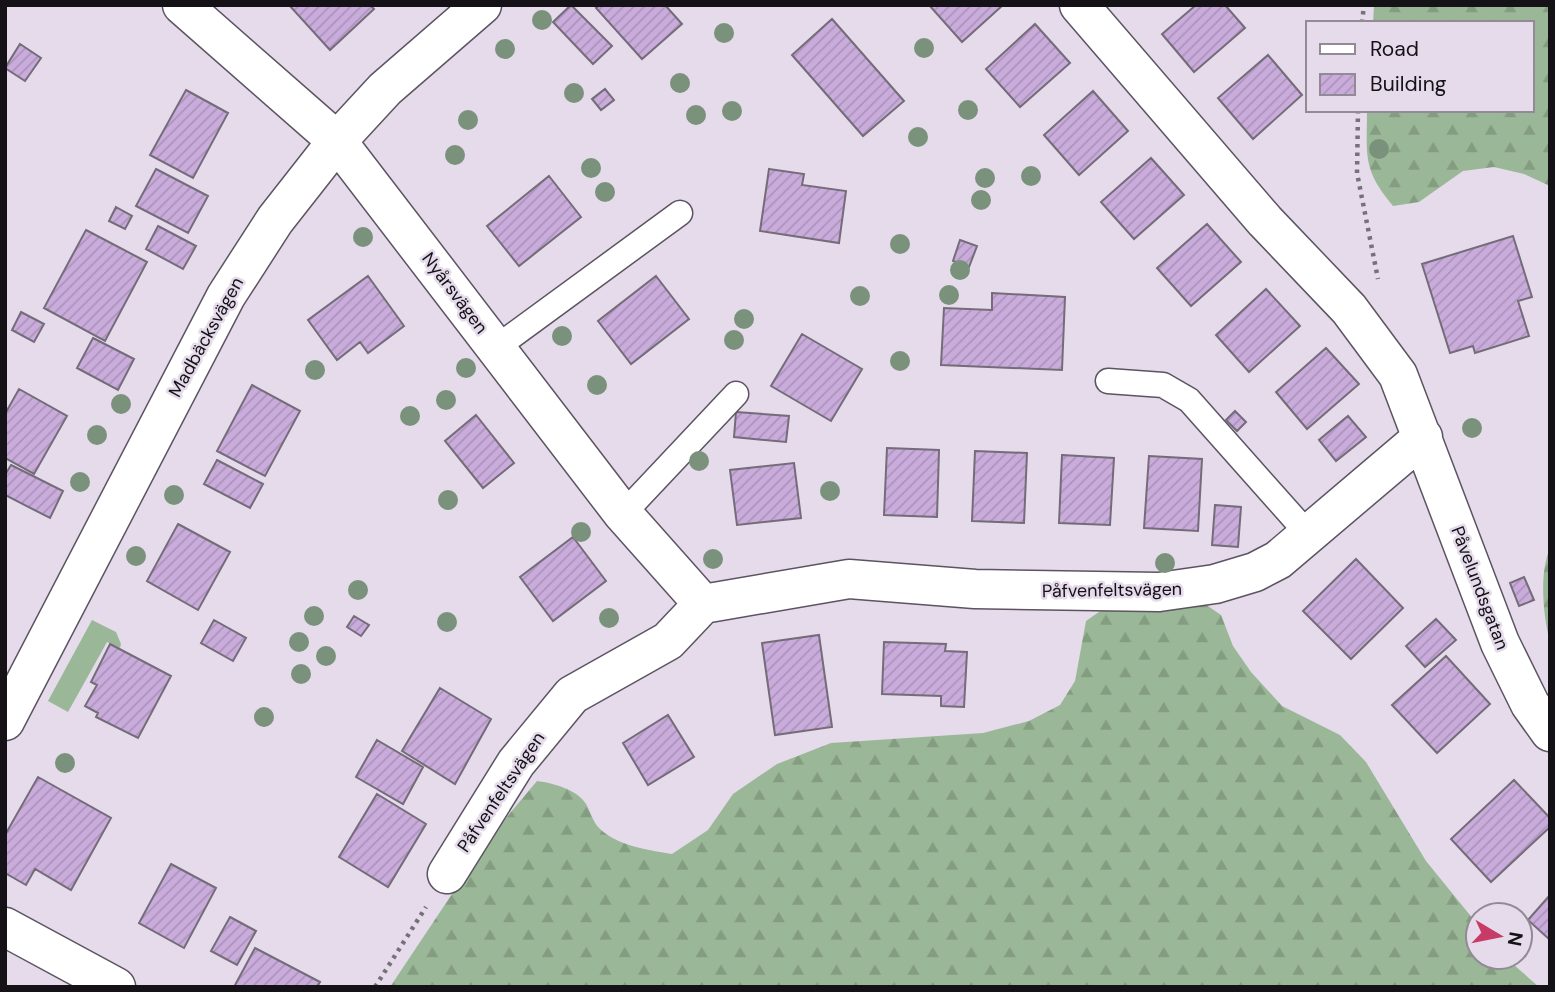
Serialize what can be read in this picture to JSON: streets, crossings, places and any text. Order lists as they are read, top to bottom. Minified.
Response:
{"streets":{"street":["Nyårsvägen","Madbäcksvägen","Påvelundsgatan","Påfvenfeltsvägen"]},"crossings":[["Nyårsvägen","Madbäcksvägen"],["Nyårsvägen","Påfvenfeltsvägen"],["Påvelundsgatan","Påfvenfeltsvägen"]],"legend":["Road","Building"],"north":"right"}
